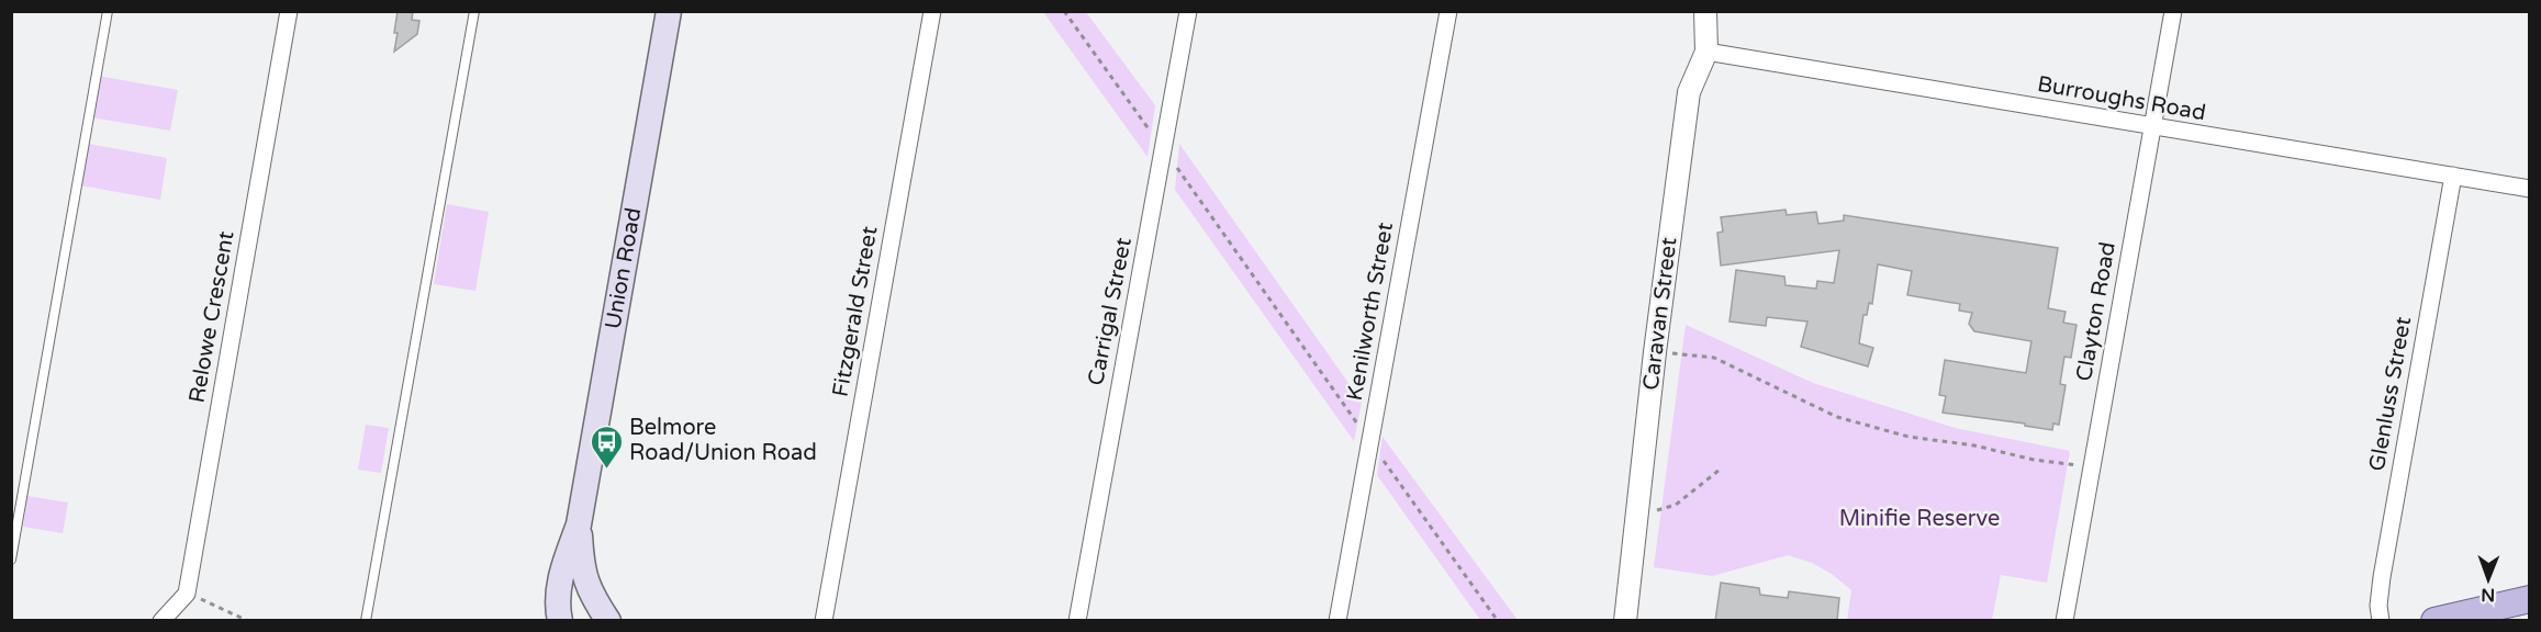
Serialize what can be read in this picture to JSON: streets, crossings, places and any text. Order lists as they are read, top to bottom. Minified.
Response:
{"streets":{"main road":["Union Road"],"street":["Burroughs Road","Fitzgerald Street","Carrigal Street","Kenilworth Street","Clayton Road","Caravan Street","Relowe Crescent","Glenluss Street"]},"crossings":[["Burroughs Road","Clayton Road"],["Burroughs Road","Caravan Street"],["Burroughs Road","Glenluss Street"]],"parks":["Minifie Reserve"],"places":{"bus stop":["Belmore Road/Union Road"]},"north":"bottom"}
